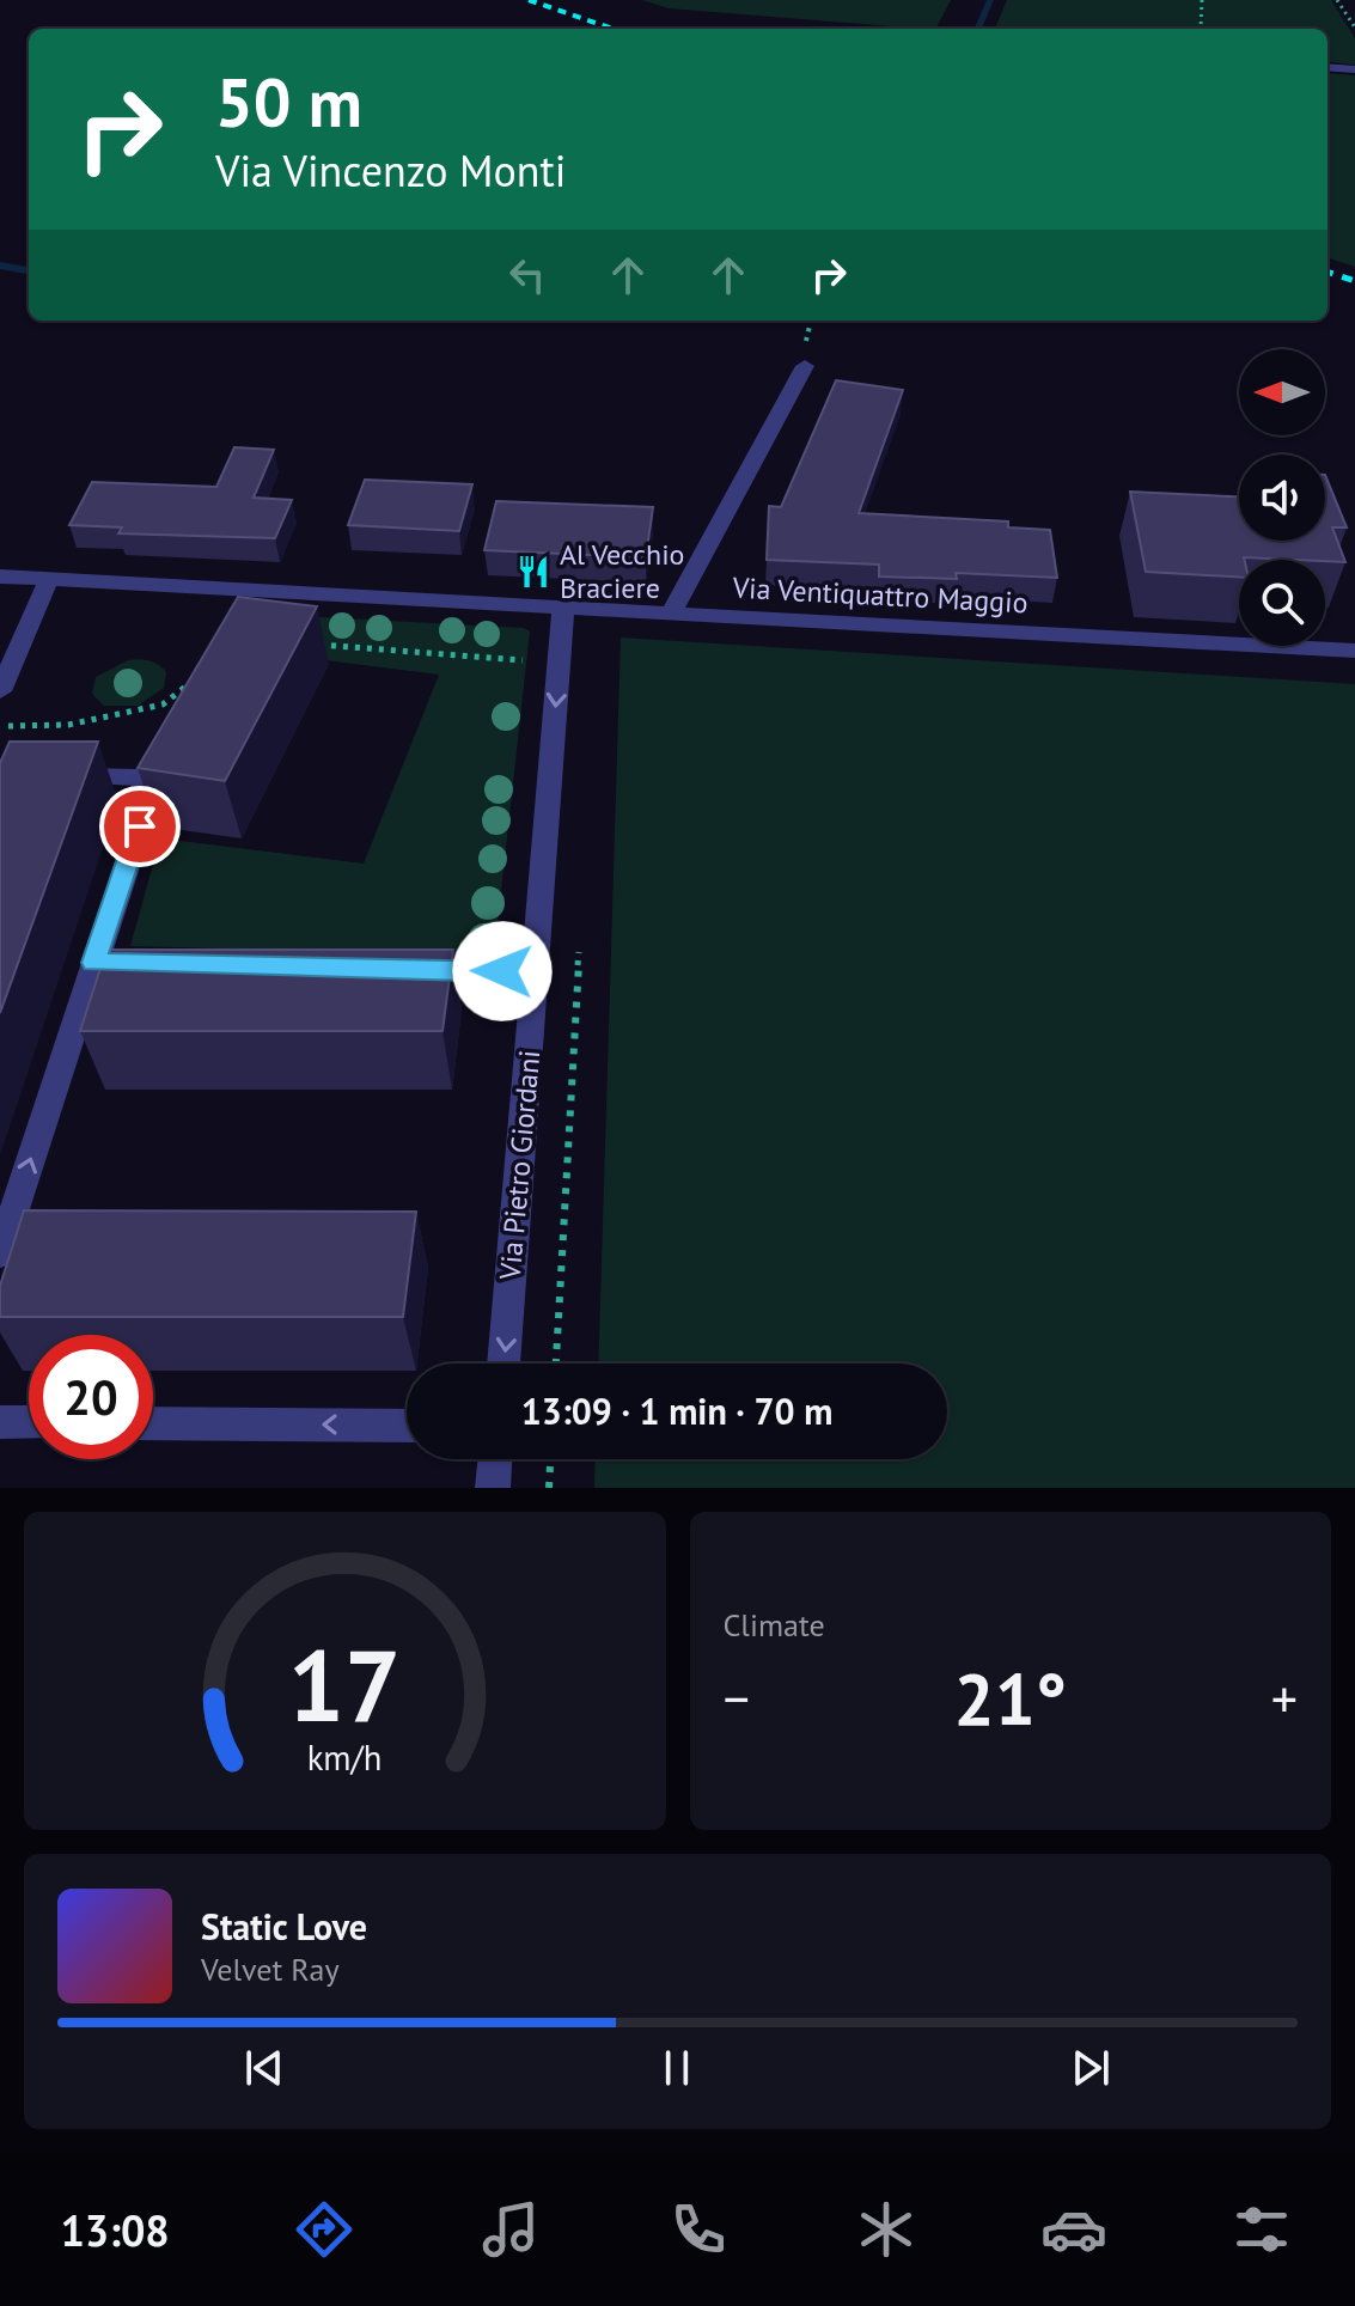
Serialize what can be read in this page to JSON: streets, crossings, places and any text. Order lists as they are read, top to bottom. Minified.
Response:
{"streets":{"street":["Via Ventiquattro Maggio","Via Pietro Giordani"]},"crossings":[["Via Ventiquattro Maggio","Via Pietro Giordani"]],"one_way":["Via Pietro Giordani"],"places":{"restaurant":["Al Vecchio Braciere"]},"north":"left","page":{"turn":["50 m","Via Vincenzo Monti"],"limit":"20","trip":"13:09 · 1 min · 70 m","tile":"Climate","heat":["−","21°","+"],"song":["Static Love","Velvet Ray"],"tabs":"13:08","gauge":["17","km/h"]}}
